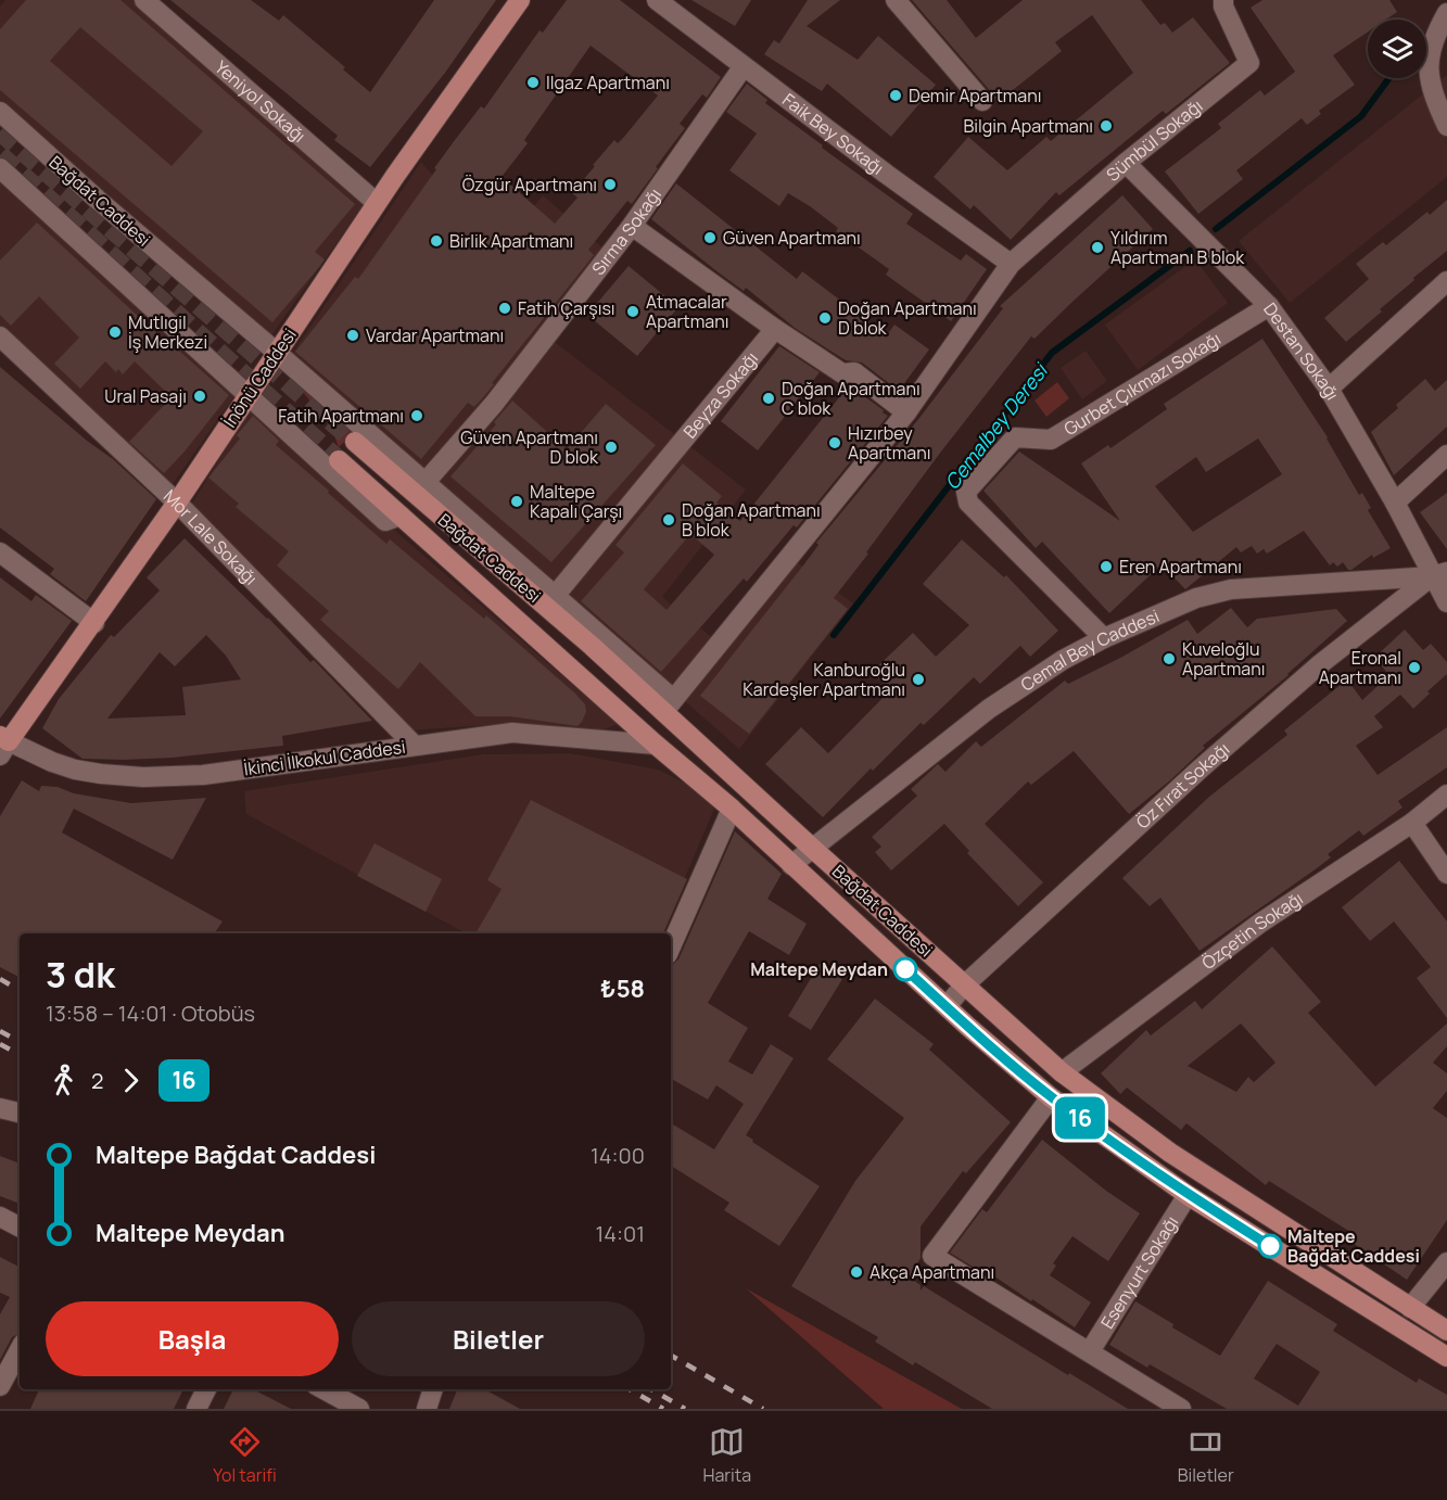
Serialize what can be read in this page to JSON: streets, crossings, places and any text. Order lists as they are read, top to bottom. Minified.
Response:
{"streets":{"main road":["Bağdat Caddesi","İnönü Caddesi"],"street":["Yeniyol Sokağı","Faik Bey Sokağı","Sümbül Sokağı","Sırma Sokağı","Destan Sokağı","Gurbet Çıkmazı Sokağı","Beyza Sokağı","Mor Lale Sokağı","Cemal Bey Caddesi","İkinci İlkokul Caddesi","Öz Fırat Sokağı","Özçetin Sokağı","Esenyurt Sokağı"]},"crossings":[["Yeniyol Sokağı","İnönü Caddesi"],["Faik Bey Sokağı","Sümbül Sokağı"],["Faik Bey Sokağı","Sırma Sokağı"],["Sümbül Sokağı","Bağdat Caddesi"],["Sümbül Sokağı","Destan Sokağı"],["Bağdat Caddesi","Sırma Sokağı"],["Bağdat Caddesi","İnönü Caddesi"],["Bağdat Caddesi","Beyza Sokağı"],["Bağdat Caddesi","Cemal Bey Caddesi"],["Bağdat Caddesi","İkinci İlkokul Caddesi"],["Bağdat Caddesi","Öz Fırat Sokağı"],["Bağdat Caddesi","Özçetin Sokağı"],["Bağdat Caddesi","Esenyurt Sokağı"],["Destan Sokağı","Gurbet Çıkmazı Sokağı"],["Destan Sokağı","Cemal Bey Caddesi"],["Destan Sokağı","Öz Fırat Sokağı"],["İnönü Caddesi","Mor Lale Sokağı"],["İnönü Caddesi","İkinci İlkokul Caddesi"],["Gurbet Çıkmazı Sokağı","Cemal Bey Caddesi"],["Mor Lale Sokağı","İkinci İlkokul Caddesi"],["Cemal Bey Caddesi","Öz Fırat Sokağı"]],"water":["Cemalbey Deresi"],"places":["Ilgaz Apartmanı","Demir Apartmanı","Bilgin Apartmanı","Özgür Apartmanı","Güven Apartmanı","Birlik Apartmanı","Yıldırım Apartmanı B blok","Fatih Çarşısı","Atmacalar Apartmanı","Doğan Apartmanı D blok","Mutlıgil İş Merkezi","Vardar Apartmanı","Ural Pasajı","Doğan Apartmanı C blok","Fatih Apartmanı","Hızırbey Apartmanı","Güven Apartmanı D blok","Maltepe Kapalı Çarşı","Doğan Apartmanı B blok","Eren Apartmanı","Kuveloğlu Apartmanı","Eronal Apartmanı","Kanburoğlu Kardeşler Apartmanı","Maltepe Meydan","Maltepe Bağdat Caddesi","Akça Apartmanı"],"lines":["bus line 16"],"page":{"on_map":"16","heading":["3 dk","13:58 – 14:01 · Otobüs","₺58"],"legs":["2","16"],"list":[{"name":"Maltepe Bağdat Caddesi","value":"14:00"},{"name":"Maltepe Meydan","value":"14:01"}],"buttons":["Başla","Biletler"],"tabs":["Yol tarifi","Harita","Biletler"]}}
